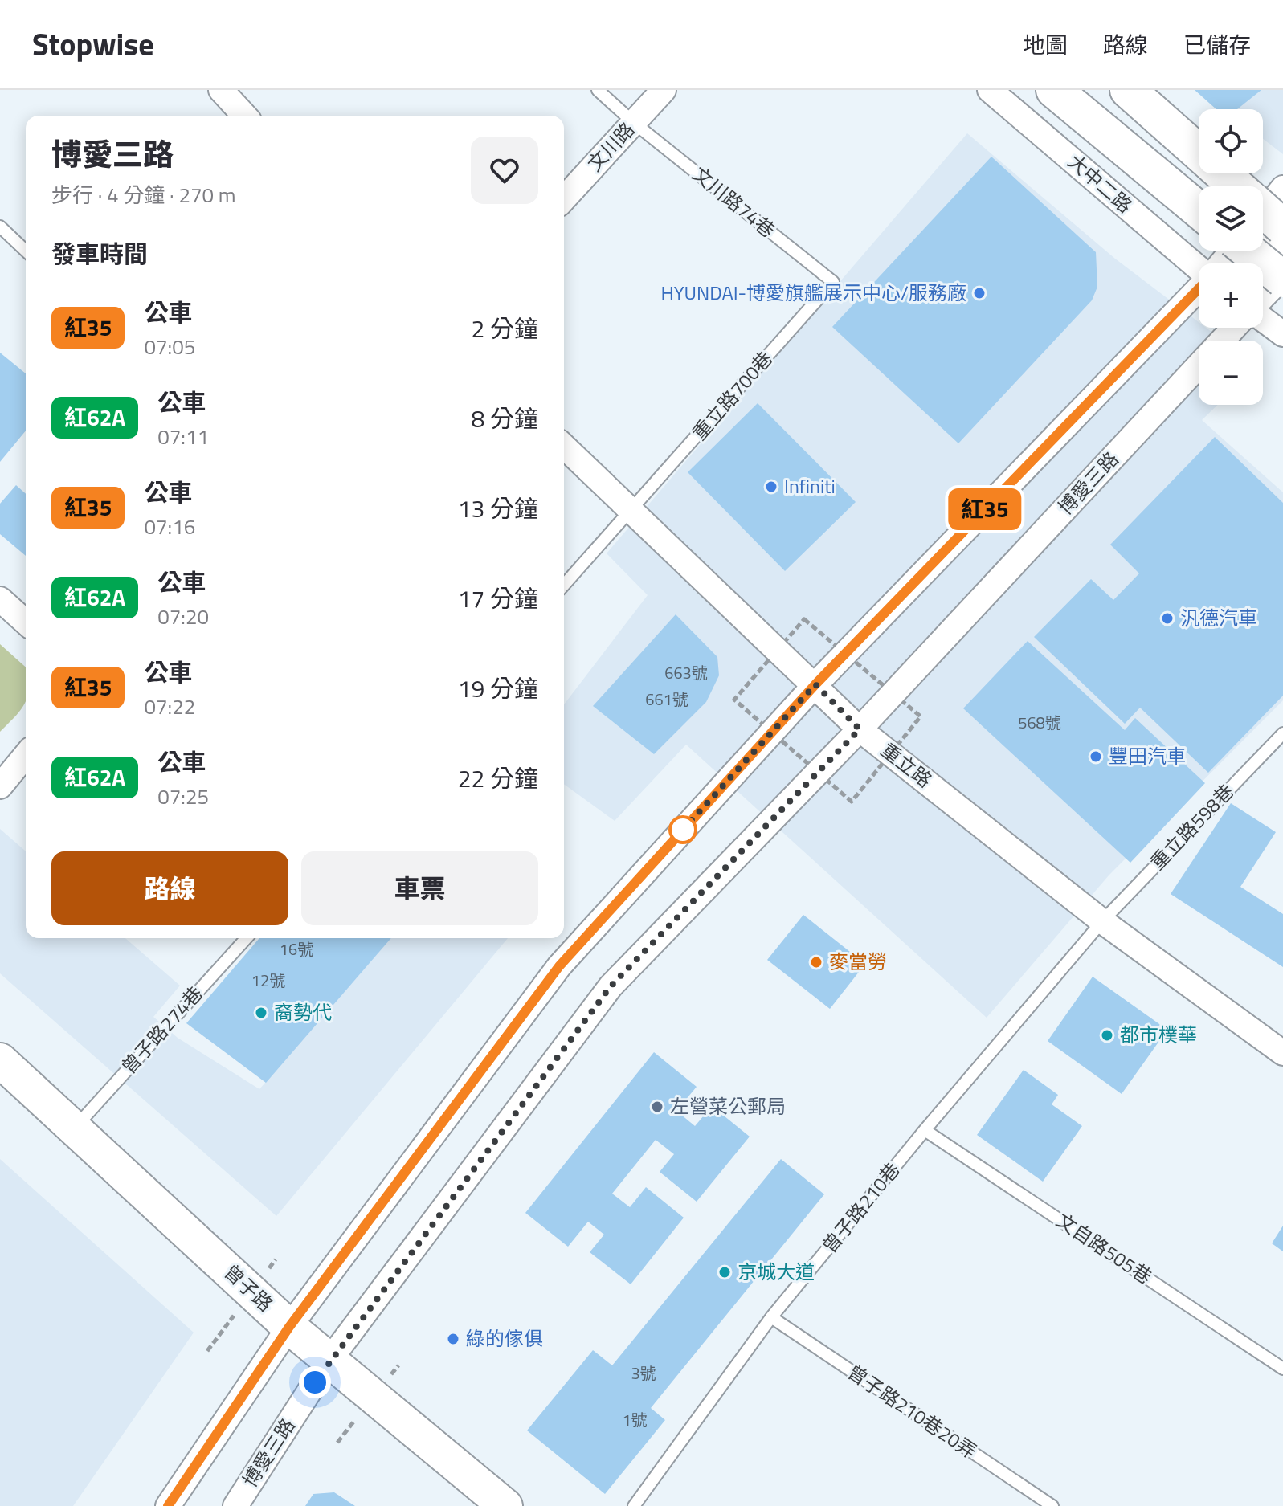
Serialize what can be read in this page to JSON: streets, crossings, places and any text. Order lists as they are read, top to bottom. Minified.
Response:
{"streets":{"street":["文川路","大中二路","博愛三路","重立路","曾子路"],"lane":["文川路74巷","重立路700巷","重立路598巷","曾子路274巷","曾子路210巷","文自路505巷","曾子路210巷20弄"]},"crossings":[["文川路","文川路74巷"],["文川路74巷","重立路700巷"],["重立路700巷","重立路"],["博愛三路","重立路"],["博愛三路","曾子路"],["重立路","重立路598巷"],["重立路","曾子路210巷"],["重立路598巷","曾子路210巷"],["曾子路274巷","曾子路"],["曾子路210巷","文自路505巷"],["曾子路210巷","曾子路210巷20弄"]],"places":["HYUNDAI-博愛旗艦展示中心/服務廠","Infiniti","汎德汽車","豐田汽車","麥當勞","裔勢代","都市樸華","左營菜公郵局","京城大道","綠的傢俱"],"lines":["bus line 紅35"],"house_numbers":["663號","661號","568號","16號","12號","3號","1號"],"page":{"header":"Stopwise","nav":["地圖","路線","已儲存"],"on_map":"紅35","map_buttons":["+","−"],"heading":[["博愛三路","步行 · 4 分鐘 · 270 m"],"發車時間"],"list":[{"mark":"紅35","name":"公車","note":"07:05","value":"2 分鐘"},{"mark":"紅62A","name":"公車","note":"07:11","value":"8 分鐘"},{"mark":"紅35","name":"公車","note":"07:16","value":"13 分鐘"},{"mark":"紅62A","name":"公車","note":"07:20","value":"17 分鐘"},{"mark":"紅35","name":"公車","note":"07:22","value":"19 分鐘"},{"mark":"紅62A","name":"公車","note":"07:25","value":"22 分鐘"}],"buttons":["路線","車票"]}}
